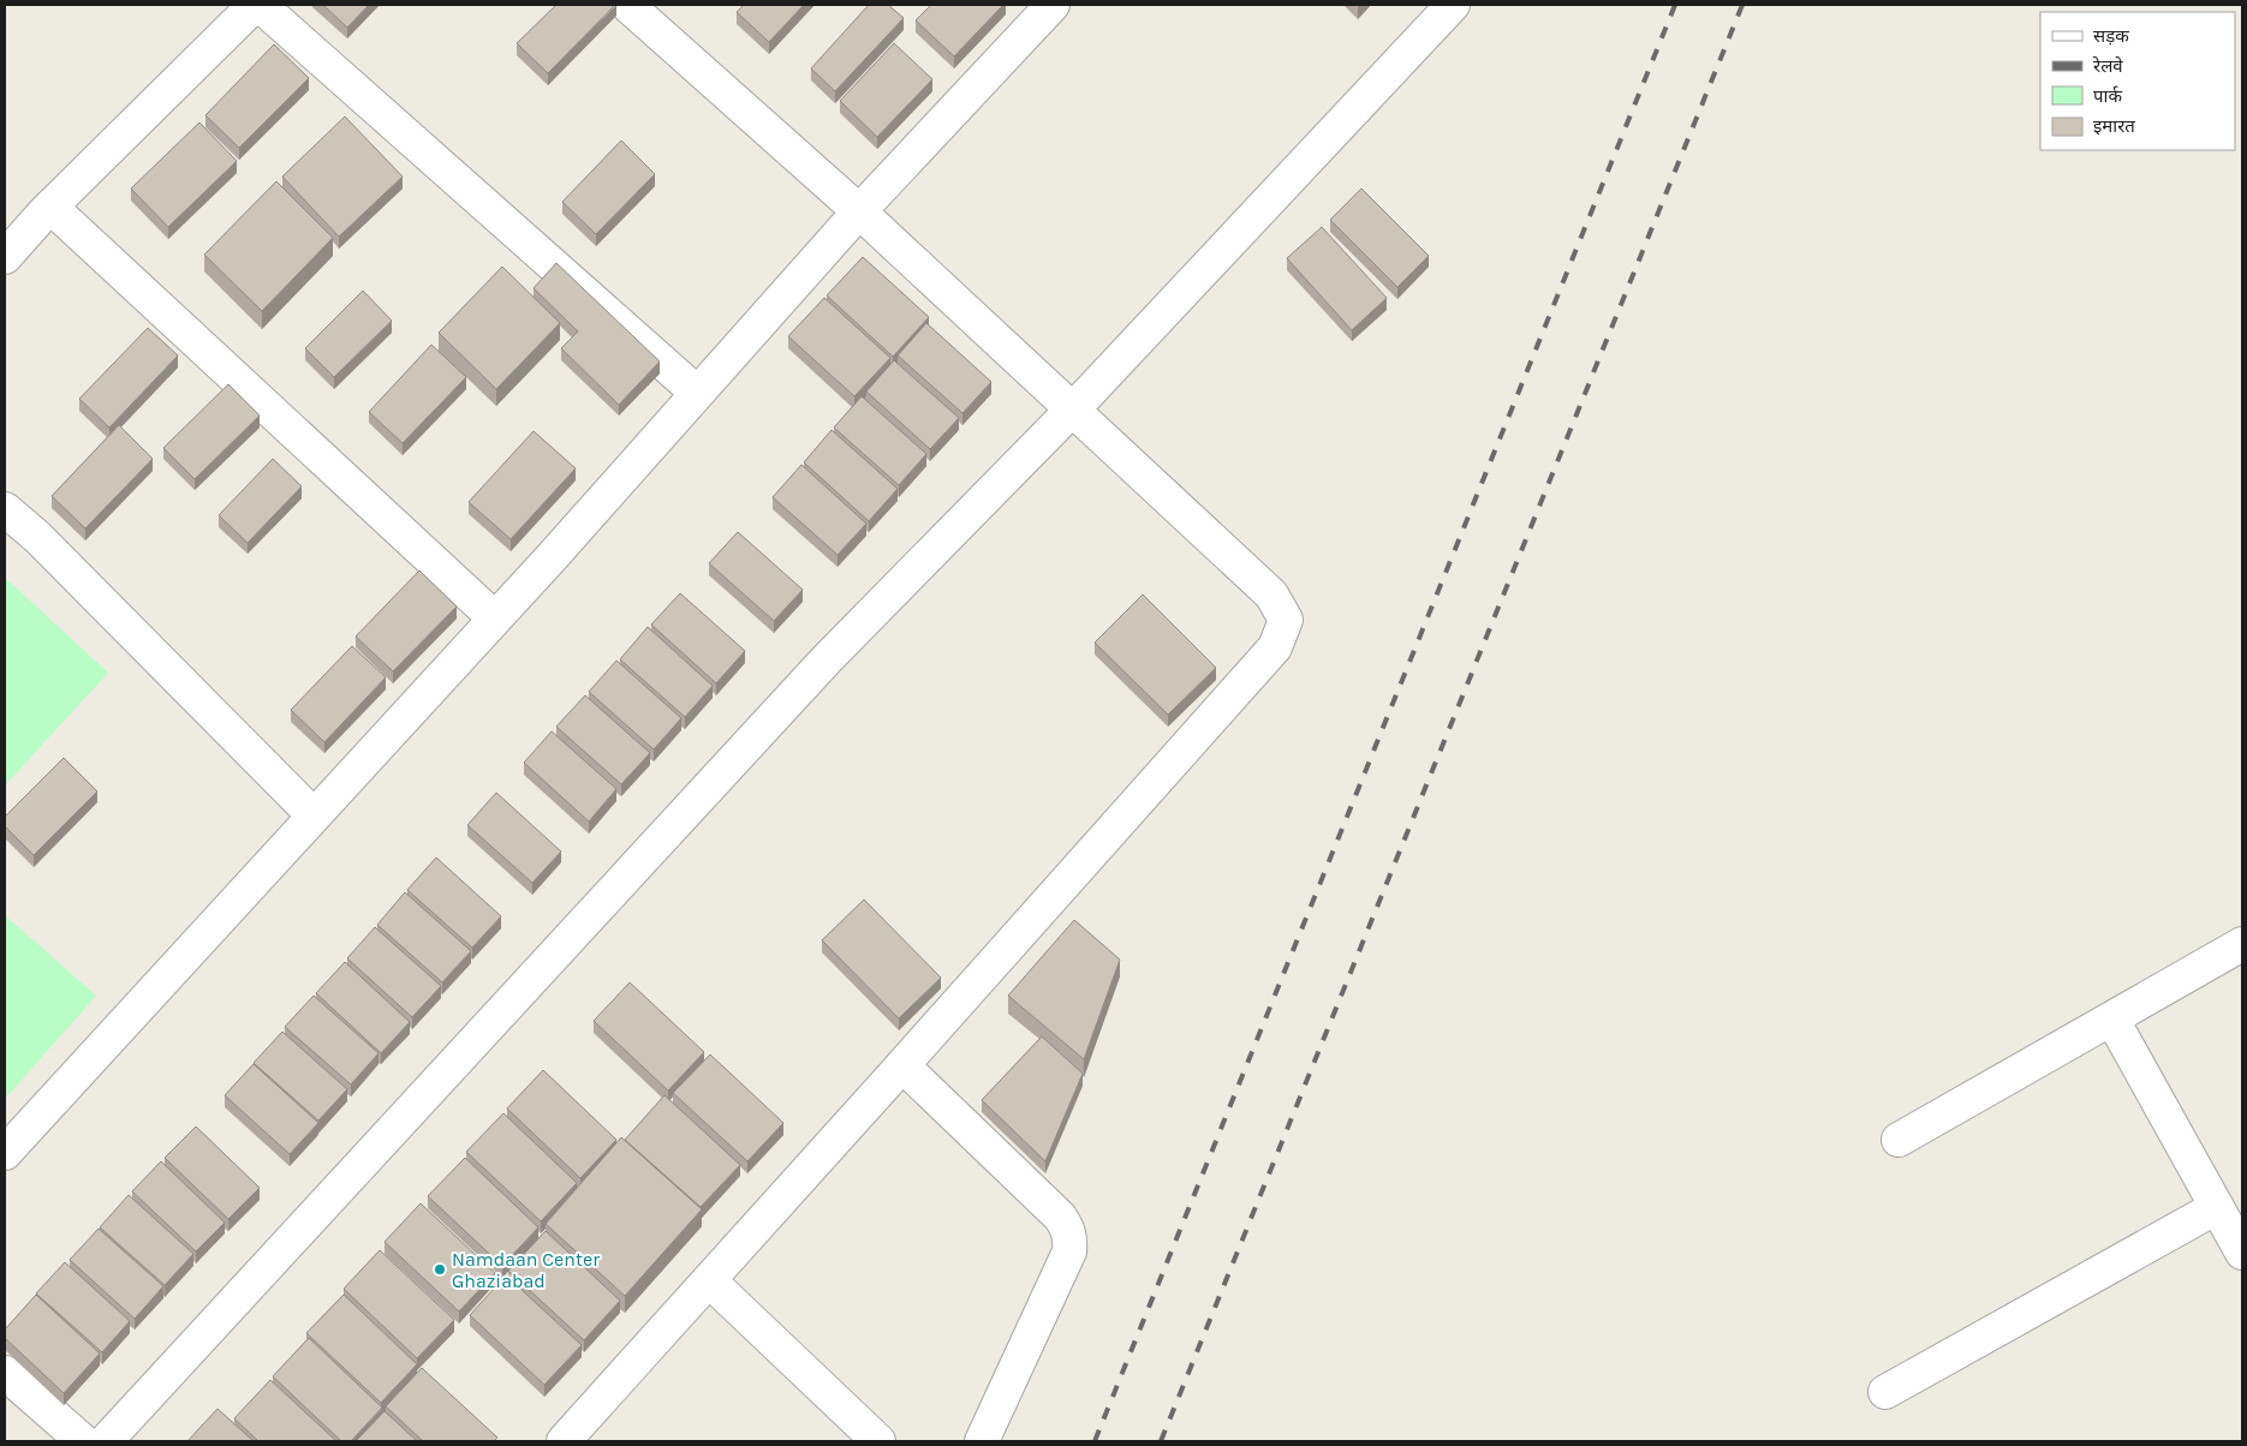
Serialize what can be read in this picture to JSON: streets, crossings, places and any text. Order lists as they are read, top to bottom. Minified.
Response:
{"places":["Namdaan Center Ghaziabad"],"legend":["सड़क","रेलवे","पार्क","इमारत"]}
